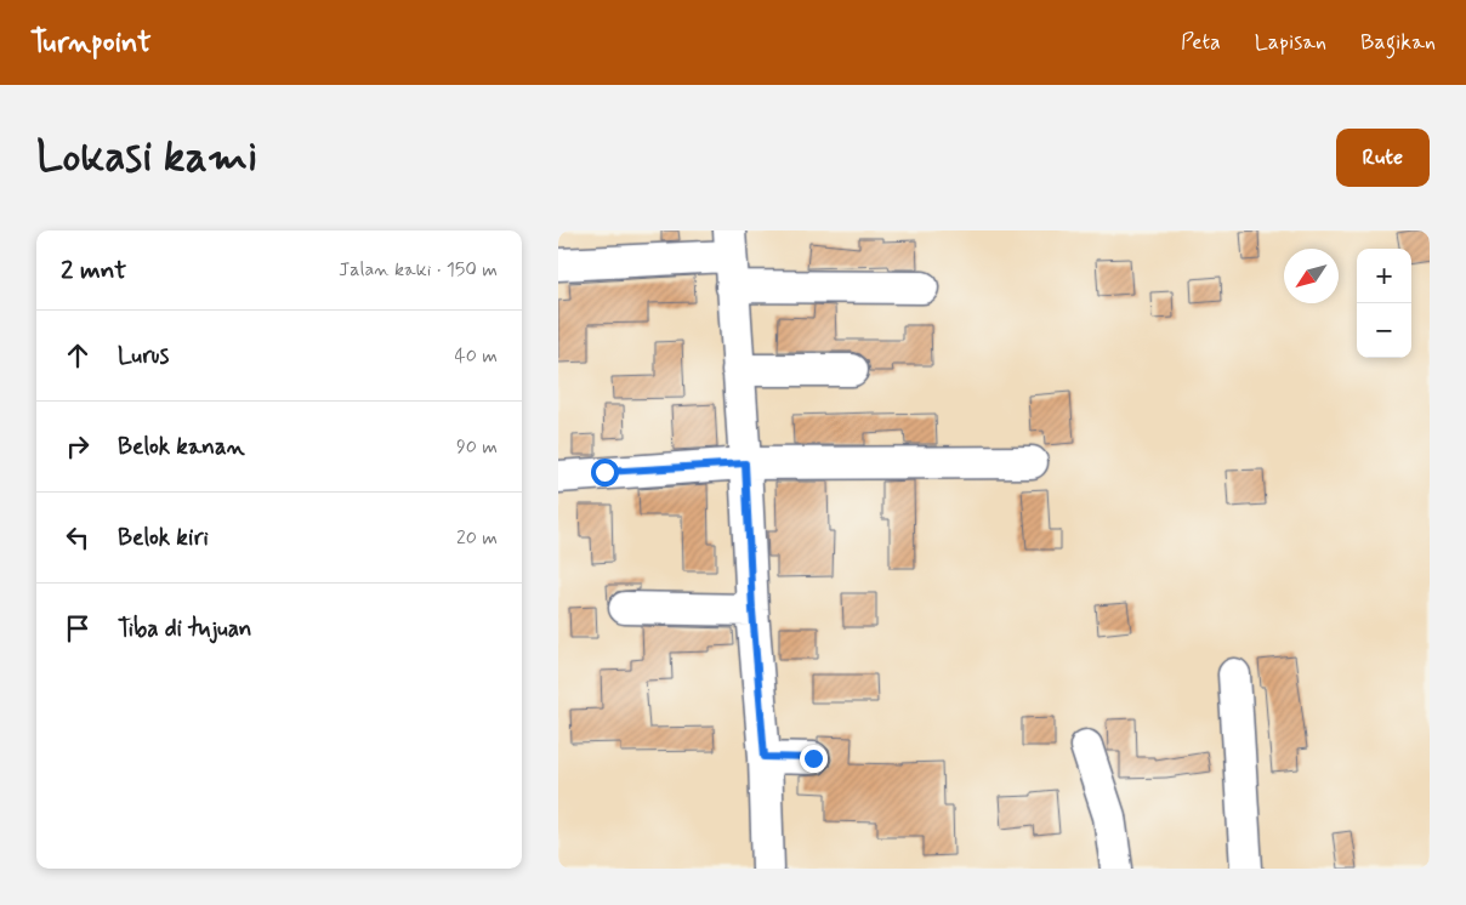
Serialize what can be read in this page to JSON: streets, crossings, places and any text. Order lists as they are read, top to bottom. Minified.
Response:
{"north":"bottom left","page":{"header":"Turnpoint","nav":["Peta","Lapisan","Bagikan"],"buttons":"Rute","title":"Lokasi kami","heading":["2 mnt","Jalan kaki · 150 m"],"map_buttons":["+","−"],"list":[["Lurus","40 m"],["Belok kanan","90 m"],["Belok kiri","20 m"],"Tiba di tujuan"]}}
